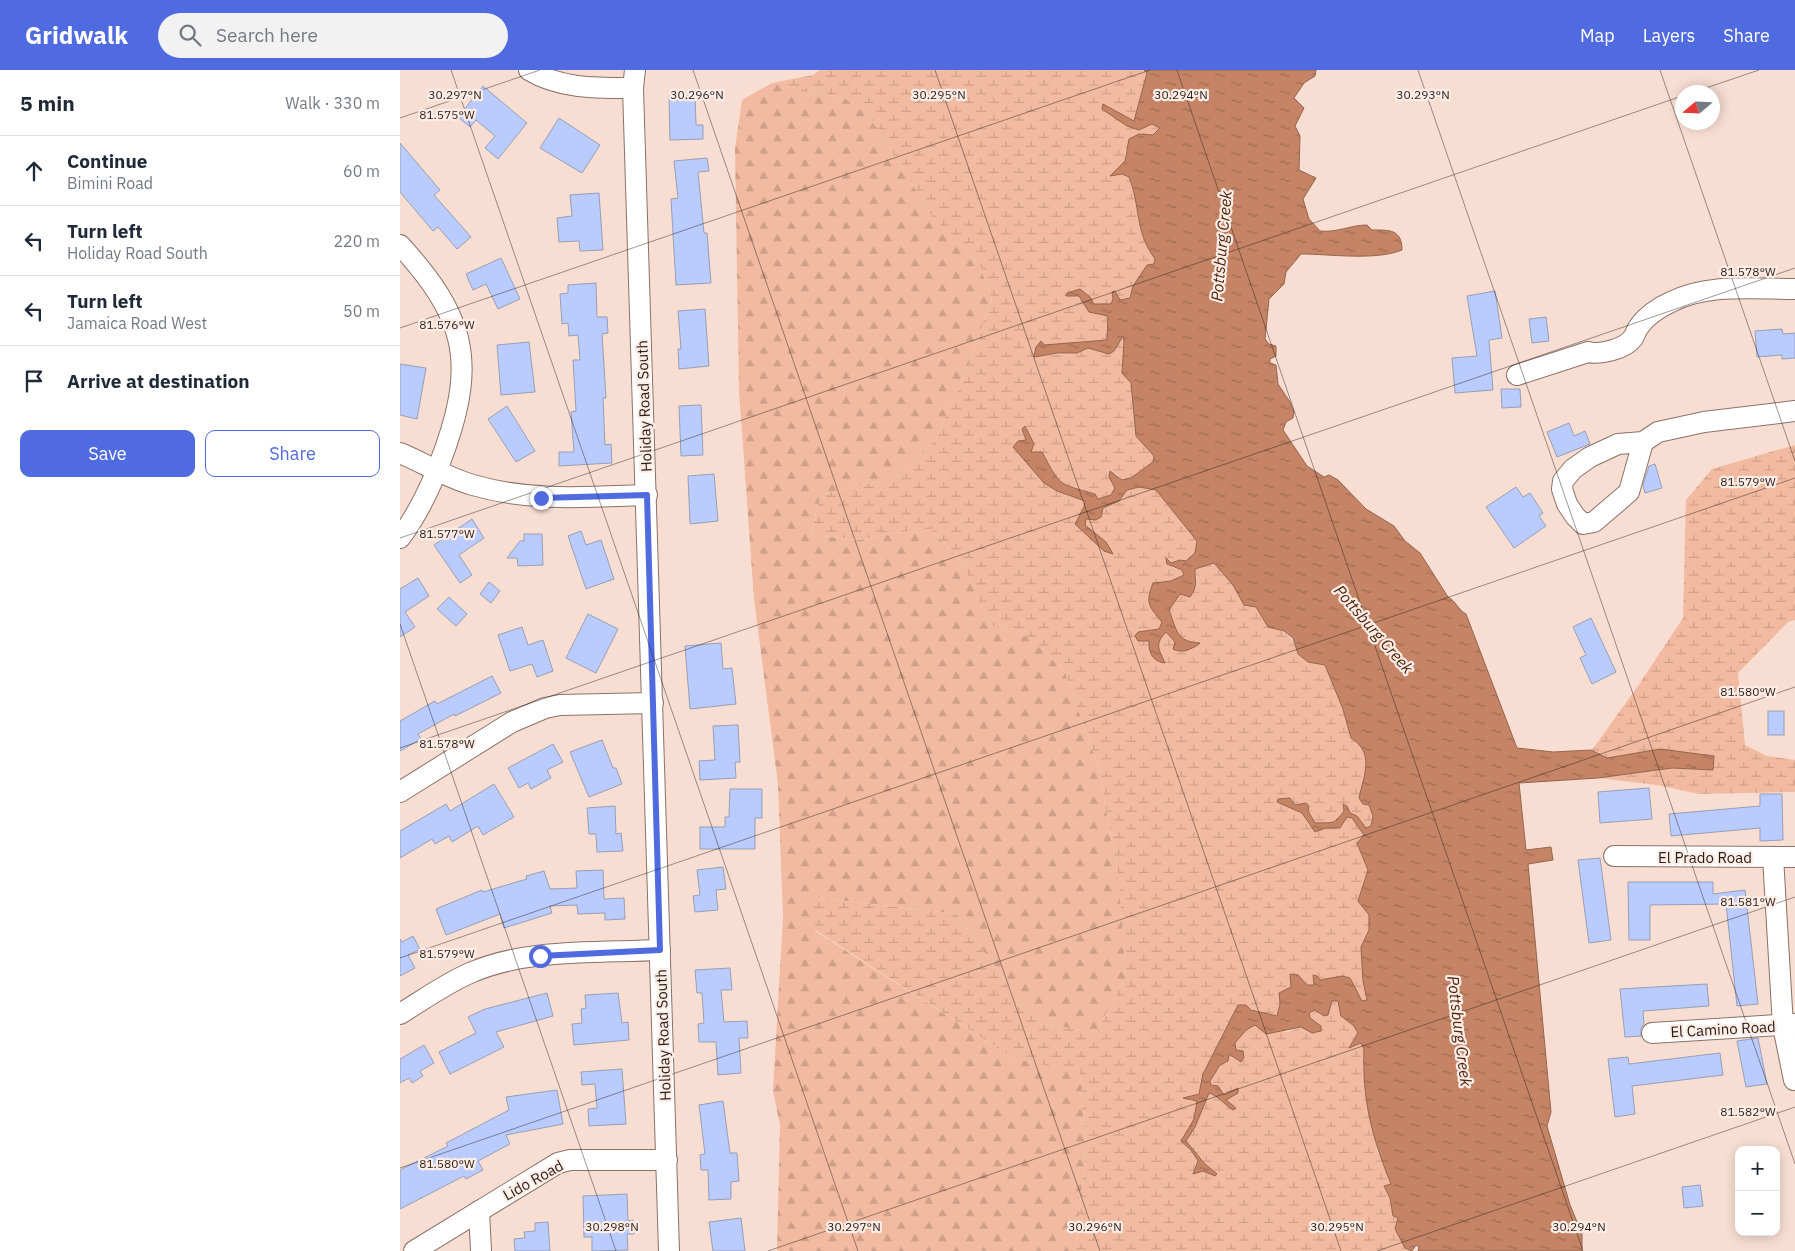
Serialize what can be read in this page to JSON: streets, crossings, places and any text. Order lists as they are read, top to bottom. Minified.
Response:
{"streets":{"street":["Holiday Road South","El Prado Road","El Camino Road","Lido Road"]},"crossings":[["Holiday Road South","Lido Road"]],"water":["Pottsburg Creek"],"north":"left","page":{"header":"Gridwalk","search":"Search here","nav":["Map","Layers","Share"],"heading":["5 min","Walk · 330 m"],"list":[["Continue","Bimini Road","60 m"],["Turn left","Holiday Road South","220 m"],["Turn left","Jamaica Road West","50 m"],"Arrive at destination"],"buttons":["Save","Share"],"map_buttons":["+","−"]},"coordinates":["30.297°N","30.296°N","30.295°N","30.294°N","30.293°N","81.575°W","81.578°W","81.576°W","81.579°W","81.577°W","81.580°W","81.581°W","81.582°W","30.298°N"]}
